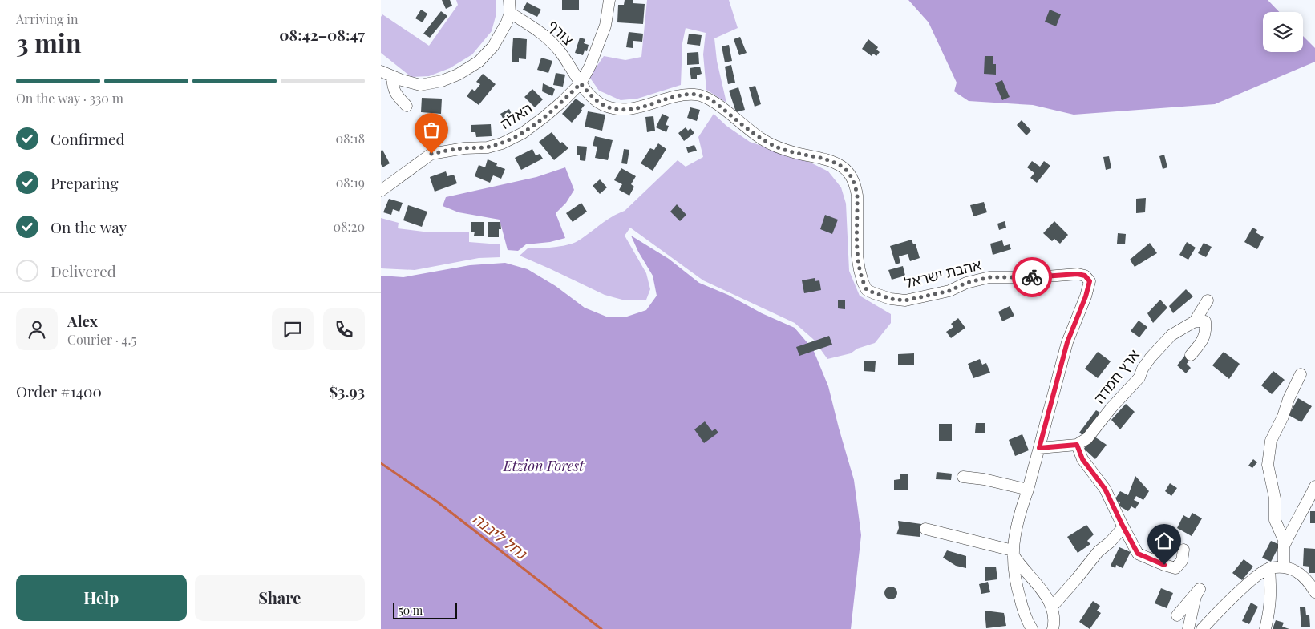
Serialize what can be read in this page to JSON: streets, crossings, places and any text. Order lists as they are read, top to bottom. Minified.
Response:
{"streets":{"street":["צורף","האלה","אהבת ישראל","ארץ חמדה"]},"crossings":[["צורף","האלה"],["צורף","אהבת ישראל"],["האלה","אהבת ישראל"]],"water":["נחל ליבנה"],"parks":["Etzion Forest"],"scale_bar":"50 m","page":{"heading":["3 min","Arriving in","08:42–08:47"],"panel":["Alex","Courier · 4.5","Order #1400","$3.93"],"bar":"On the way · 330 m","list":[["Confirmed","08:18"],["Preparing","08:19"],["On the way","08:20"],"Delivered"],"buttons":["Help","Share"],"scale":"50 m"}}
